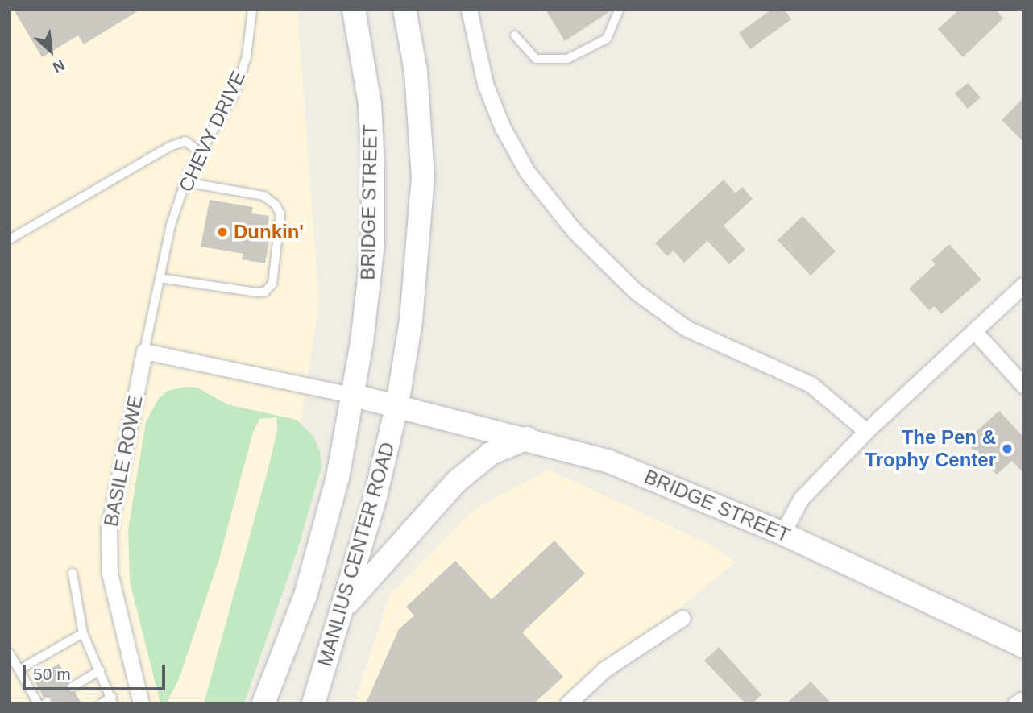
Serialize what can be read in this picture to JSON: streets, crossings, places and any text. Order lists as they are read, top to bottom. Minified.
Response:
{"streets":{"main road":["BRIDGE STREET","MANLIUS CENTER ROAD"],"street":["BASILE ROWE"],"lane":["CHEVY DRIVE"]},"crossings":[["CHEVY DRIVE","BRIDGE STREET"],["CHEVY DRIVE","BASILE ROWE"],["BRIDGE STREET","BASILE ROWE"],["BRIDGE STREET","MANLIUS CENTER ROAD"]],"places":["Dunkin'","The Pen & Trophy Center"],"scale_bar":"50 m","north":"bottom right"}
